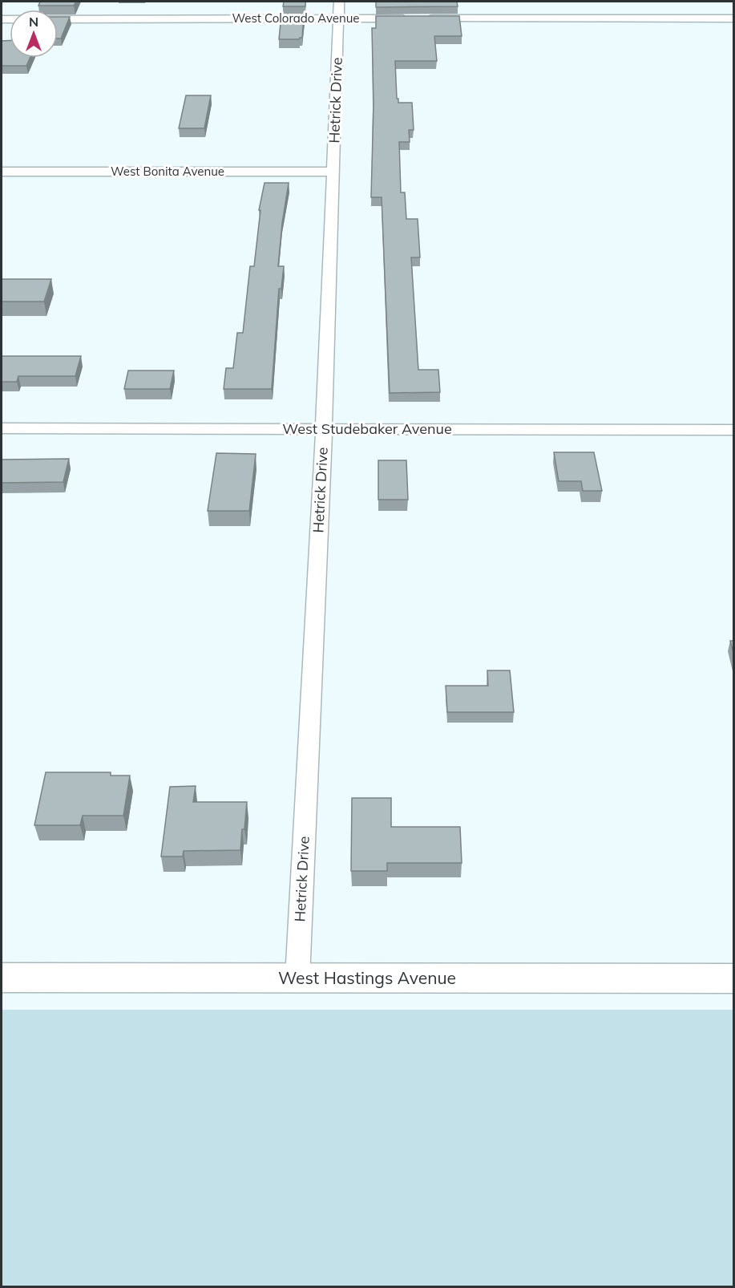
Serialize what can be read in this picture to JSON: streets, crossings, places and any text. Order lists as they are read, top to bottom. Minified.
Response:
{"streets":{"main road":["West Hastings Avenue"],"street":["West Colorado Avenue","Hetrick Drive","West Bonita Avenue","West Studebaker Avenue"]},"crossings":[["West Colorado Avenue","Hetrick Drive"],["Hetrick Drive","West Bonita Avenue"],["Hetrick Drive","West Studebaker Avenue"],["Hetrick Drive","West Hastings Avenue"]],"north":"top"}
